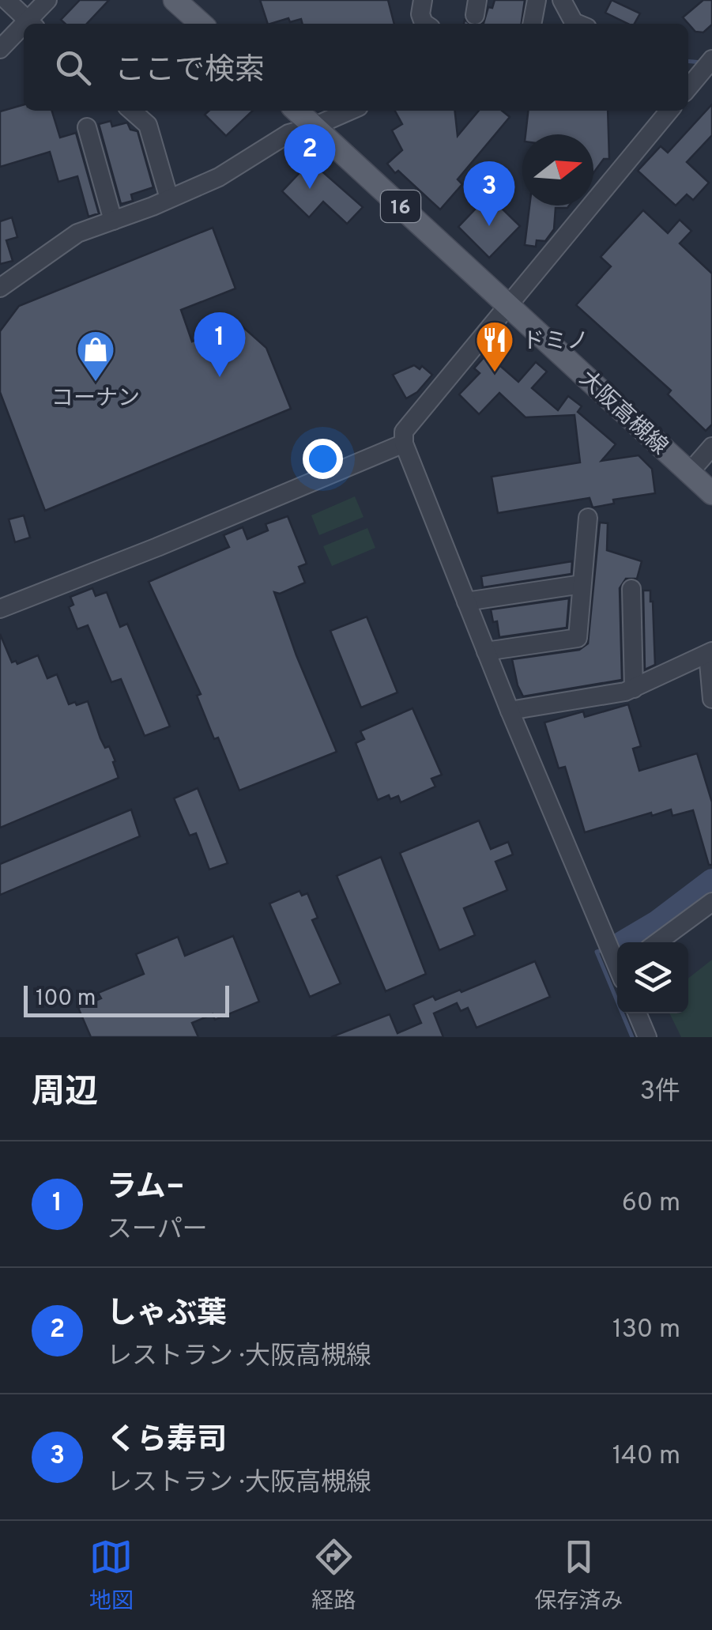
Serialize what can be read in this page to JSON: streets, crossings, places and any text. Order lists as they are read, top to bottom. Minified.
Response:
{"streets":{"main road":["16","大阪高槻線"]},"places":{"restaurant":["ドミノ"],"shop":["コーナン"]},"scale_bar":"100 m","north":"right","page":{"search":"ここで検索","pins":["2","3","1"],"scale":"100 m","heading":["周辺","3件"],"list":[{"mark":"1","name":"ラム−","note":"スーパー","value":"60 m"},{"mark":"2","name":"しゃぶ葉","note":"レストラン · 大阪高槻線","value":"130 m"},{"mark":"3","name":"くら寿司","note":"レストラン · 大阪高槻線","value":"140 m"}],"nav":["地図","経路","保存済み"]}}
